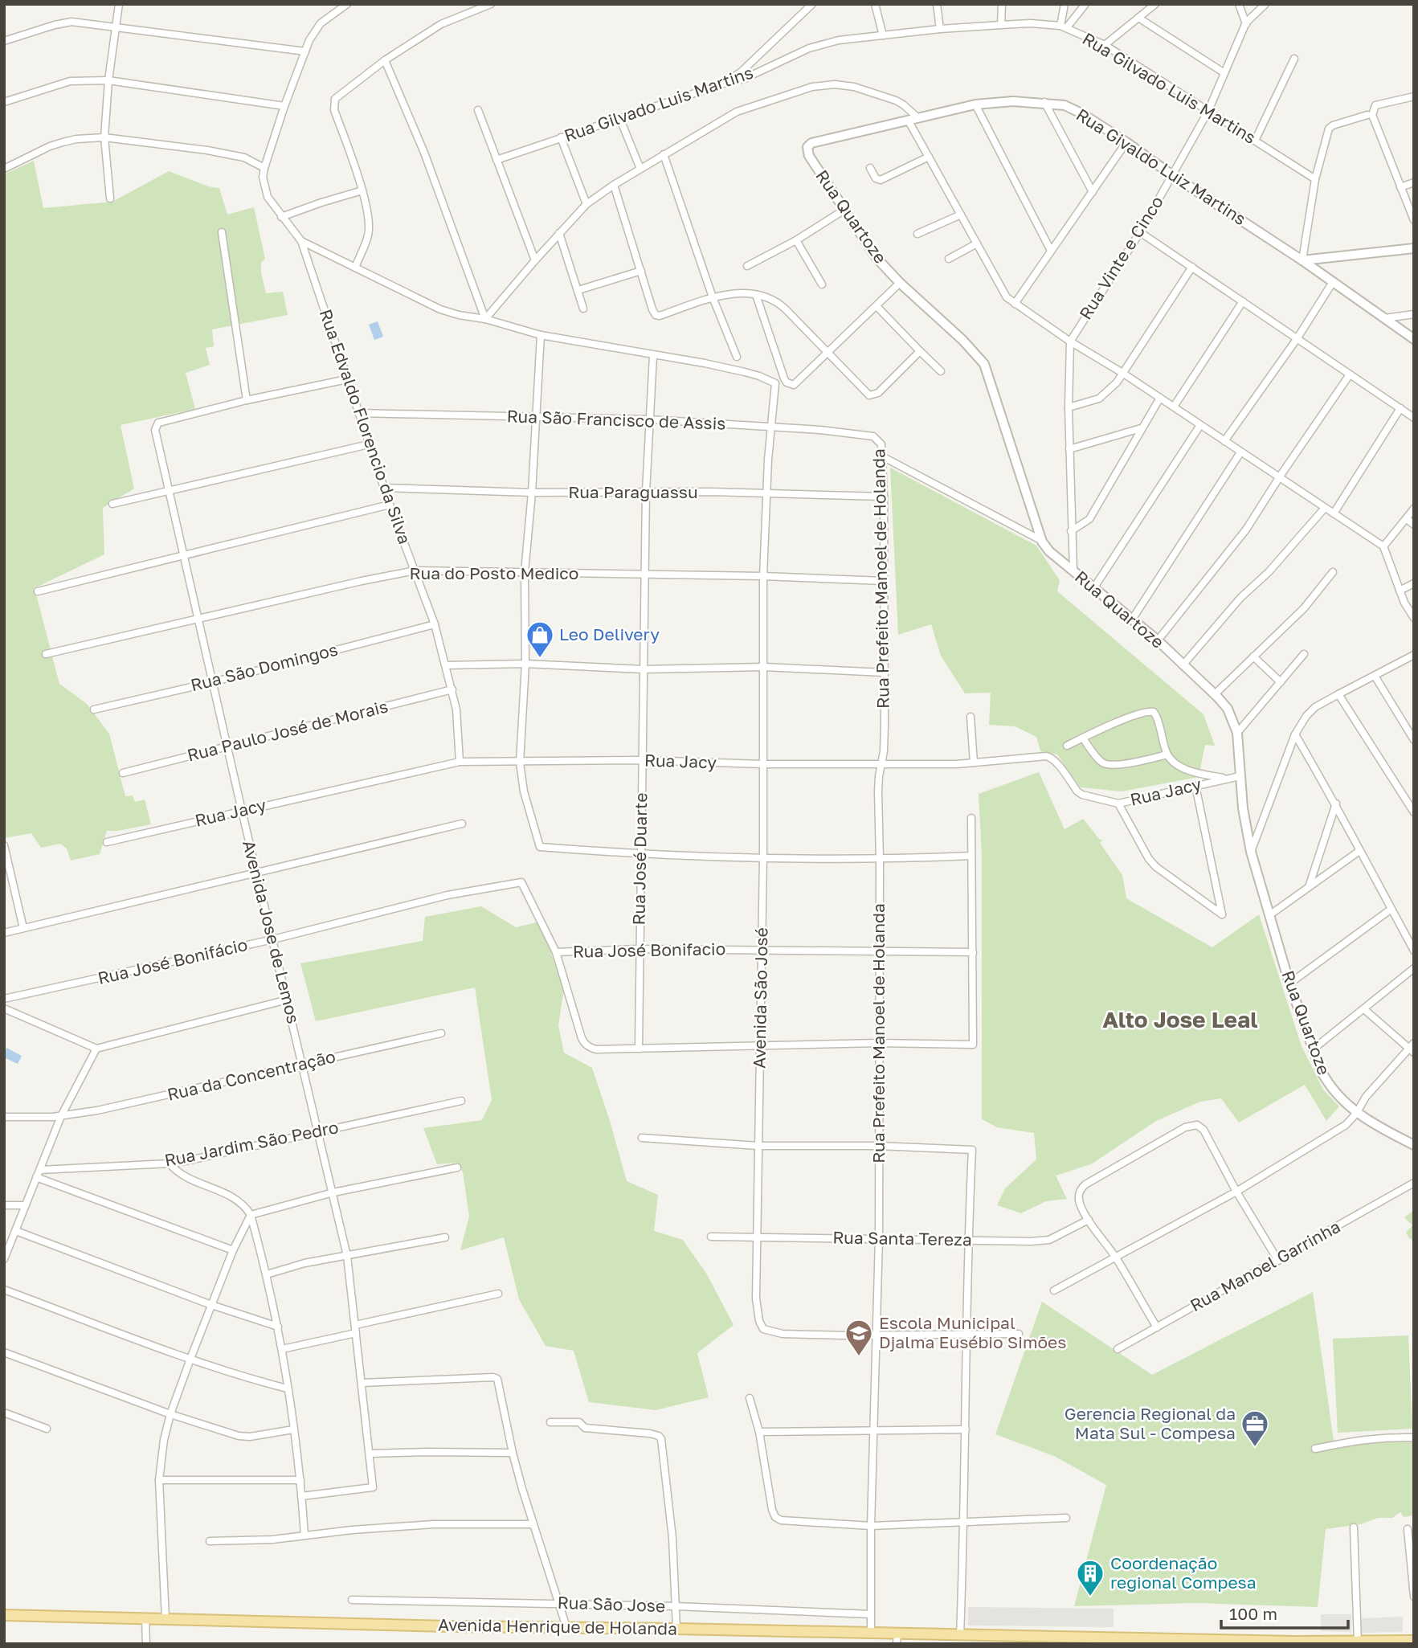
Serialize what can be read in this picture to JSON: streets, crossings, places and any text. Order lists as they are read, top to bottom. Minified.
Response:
{"streets":{"main road":["Avenida Henrique de Holanda"],"street":["Rua Gilvado Luis Martins","Rua Givaldo Luiz Martins","Rua Quartoze","Rua Vinte e Cinco","Rua São Francisco de Assis","Rua Edvaldo Florencio da Silva","Rua Paraguassu","Rua do Posto Medico","Rua Prefeito Manoel de Holanda","Rua São Domingos","Rua Paulo José de Morais","Rua Jacy","Rua José Duarte","Avenida Jose de Lemos","Rua José Bonifacio","Rua José Bonifácio","Avenida São José","Rua da Concentração","Rua Jardim São Pedro","Rua Santa Tereza","Rua Manoel Garrinha","Rua São Jose"]},"crossings":[["Rua Gilvado Luis Martins","Rua Vinte e Cinco"],["Rua Givaldo Luiz Martins","Rua Quartoze"],["Rua Givaldo Luiz Martins","Rua Vinte e Cinco"],["Rua Quartoze","Rua Jacy"],["Rua São Francisco de Assis","Rua Edvaldo Florencio da Silva"],["Rua São Francisco de Assis","Rua Prefeito Manoel de Holanda"],["Rua Edvaldo Florencio da Silva","Rua Paraguassu"],["Rua Edvaldo Florencio da Silva","Rua do Posto Medico"],["Rua Edvaldo Florencio da Silva","Rua São Domingos"],["Rua Edvaldo Florencio da Silva","Rua Paulo José de Morais"],["Rua Edvaldo Florencio da Silva","Rua Jacy"],["Rua Paraguassu","Rua Prefeito Manoel de Holanda"],["Rua Paraguassu","Rua José Duarte"],["Rua do Posto Medico","Rua Prefeito Manoel de Holanda"],["Rua do Posto Medico","Rua José Duarte"],["Rua do Posto Medico","Avenida Jose de Lemos"],["Rua Prefeito Manoel de Holanda","Rua Jacy"],["Rua Prefeito Manoel de Holanda","Rua José Bonifacio"],["Rua Prefeito Manoel de Holanda","Avenida São José"],["Rua Prefeito Manoel de Holanda","Rua Santa Tereza"],["Rua Prefeito Manoel de Holanda","Rua São Jose"],["Rua Prefeito Manoel de Holanda","Avenida Henrique de Holanda"],["Rua São Domingos","Avenida Jose de Lemos"],["Rua Paulo José de Morais","Avenida Jose de Lemos"],["Rua Jacy","Rua José Duarte"],["Rua Jacy","Avenida Jose de Lemos"],["Rua Jacy","Avenida São José"],["Rua José Duarte","Rua José Bonifacio"],["Avenida Jose de Lemos","Rua José Bonifácio"],["Avenida Jose de Lemos","Rua da Concentração"],["Avenida Jose de Lemos","Rua Jardim São Pedro"],["Rua José Bonifacio","Rua José Bonifácio"],["Rua José Bonifacio","Avenida São José"],["Avenida São José","Rua Santa Tereza"]],"districts":["Alto Jose Leal"],"places":{"shop":["Leo Delivery"],"school or university":["Escola Municipal Djalma Eusébio Simões"],"office":["Gerencia Regional da Mata Sul - Compesa"],"building":["Coordenação regional Compesa"]},"scale_bar":"100 m"}
